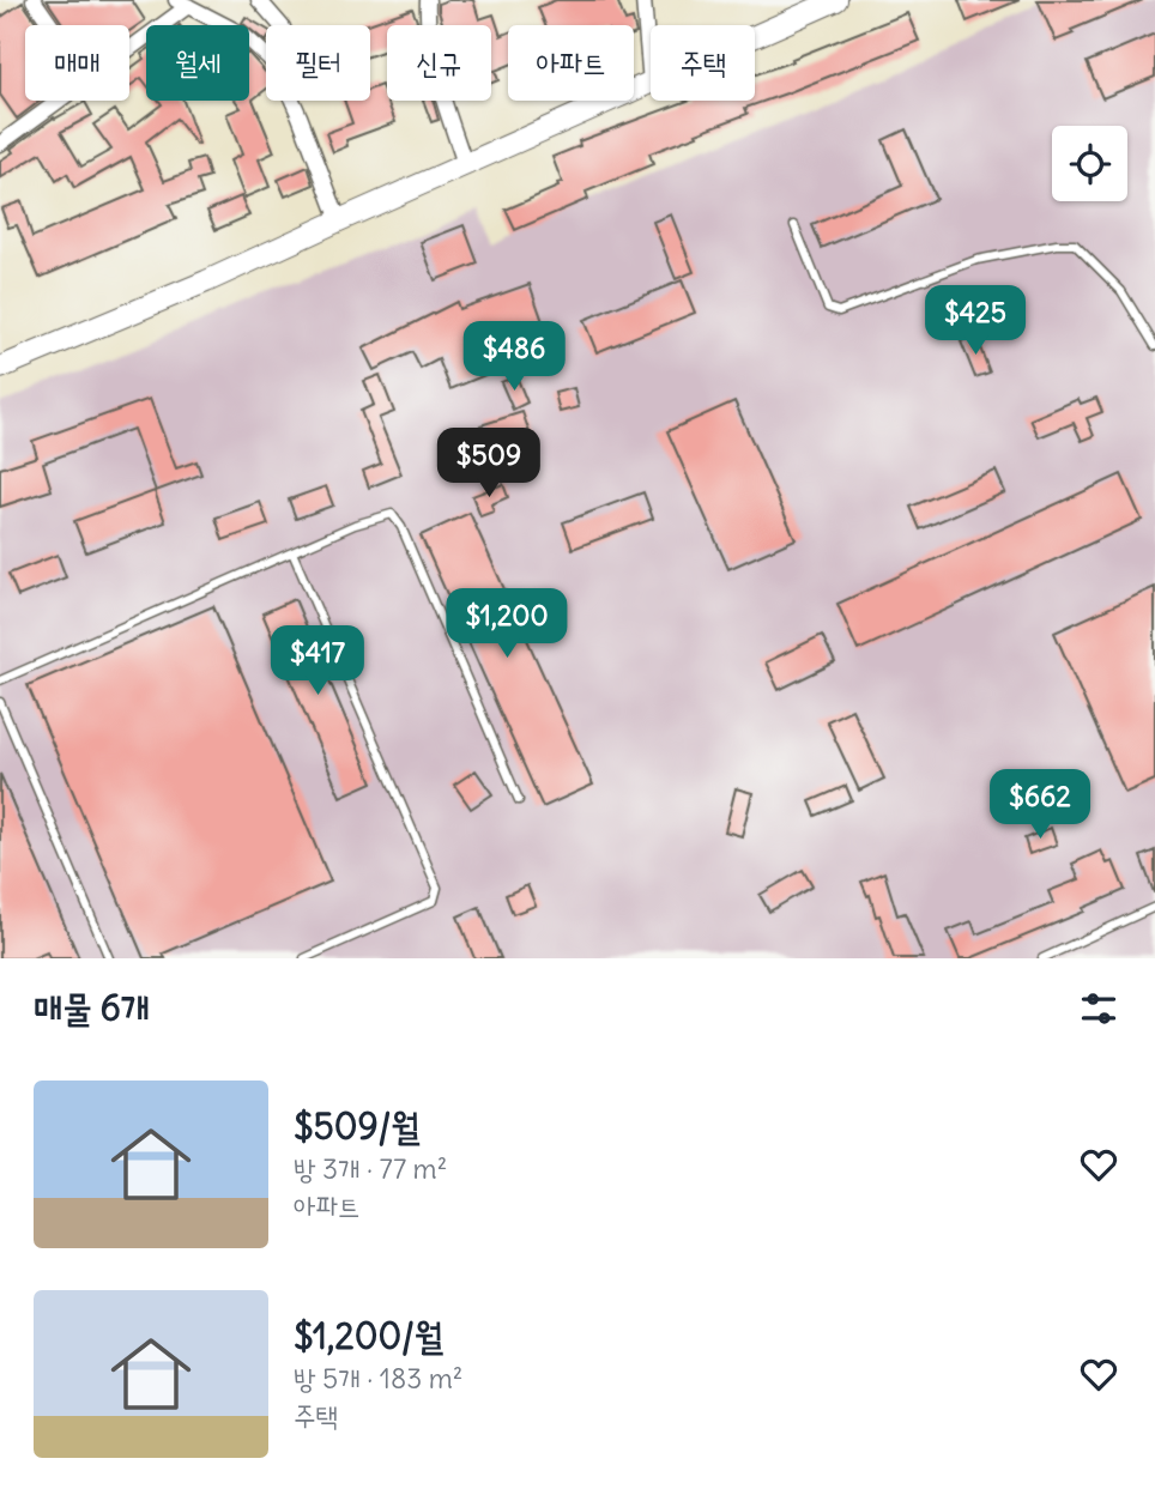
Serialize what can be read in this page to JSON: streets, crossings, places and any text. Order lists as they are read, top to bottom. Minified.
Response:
{"page":{"chip":["매매","월세","필터","신규","아파트","주택"],"price":["$425","$486","$509","$1,200","$417","$662"],"heading":"매물 6개","list":[{"name":"$509/월","note":"방 3개 · 77 m² · 아파트"},{"name":"$1,200/월","note":"방 5개 · 183 m² · 주택"}]}}
